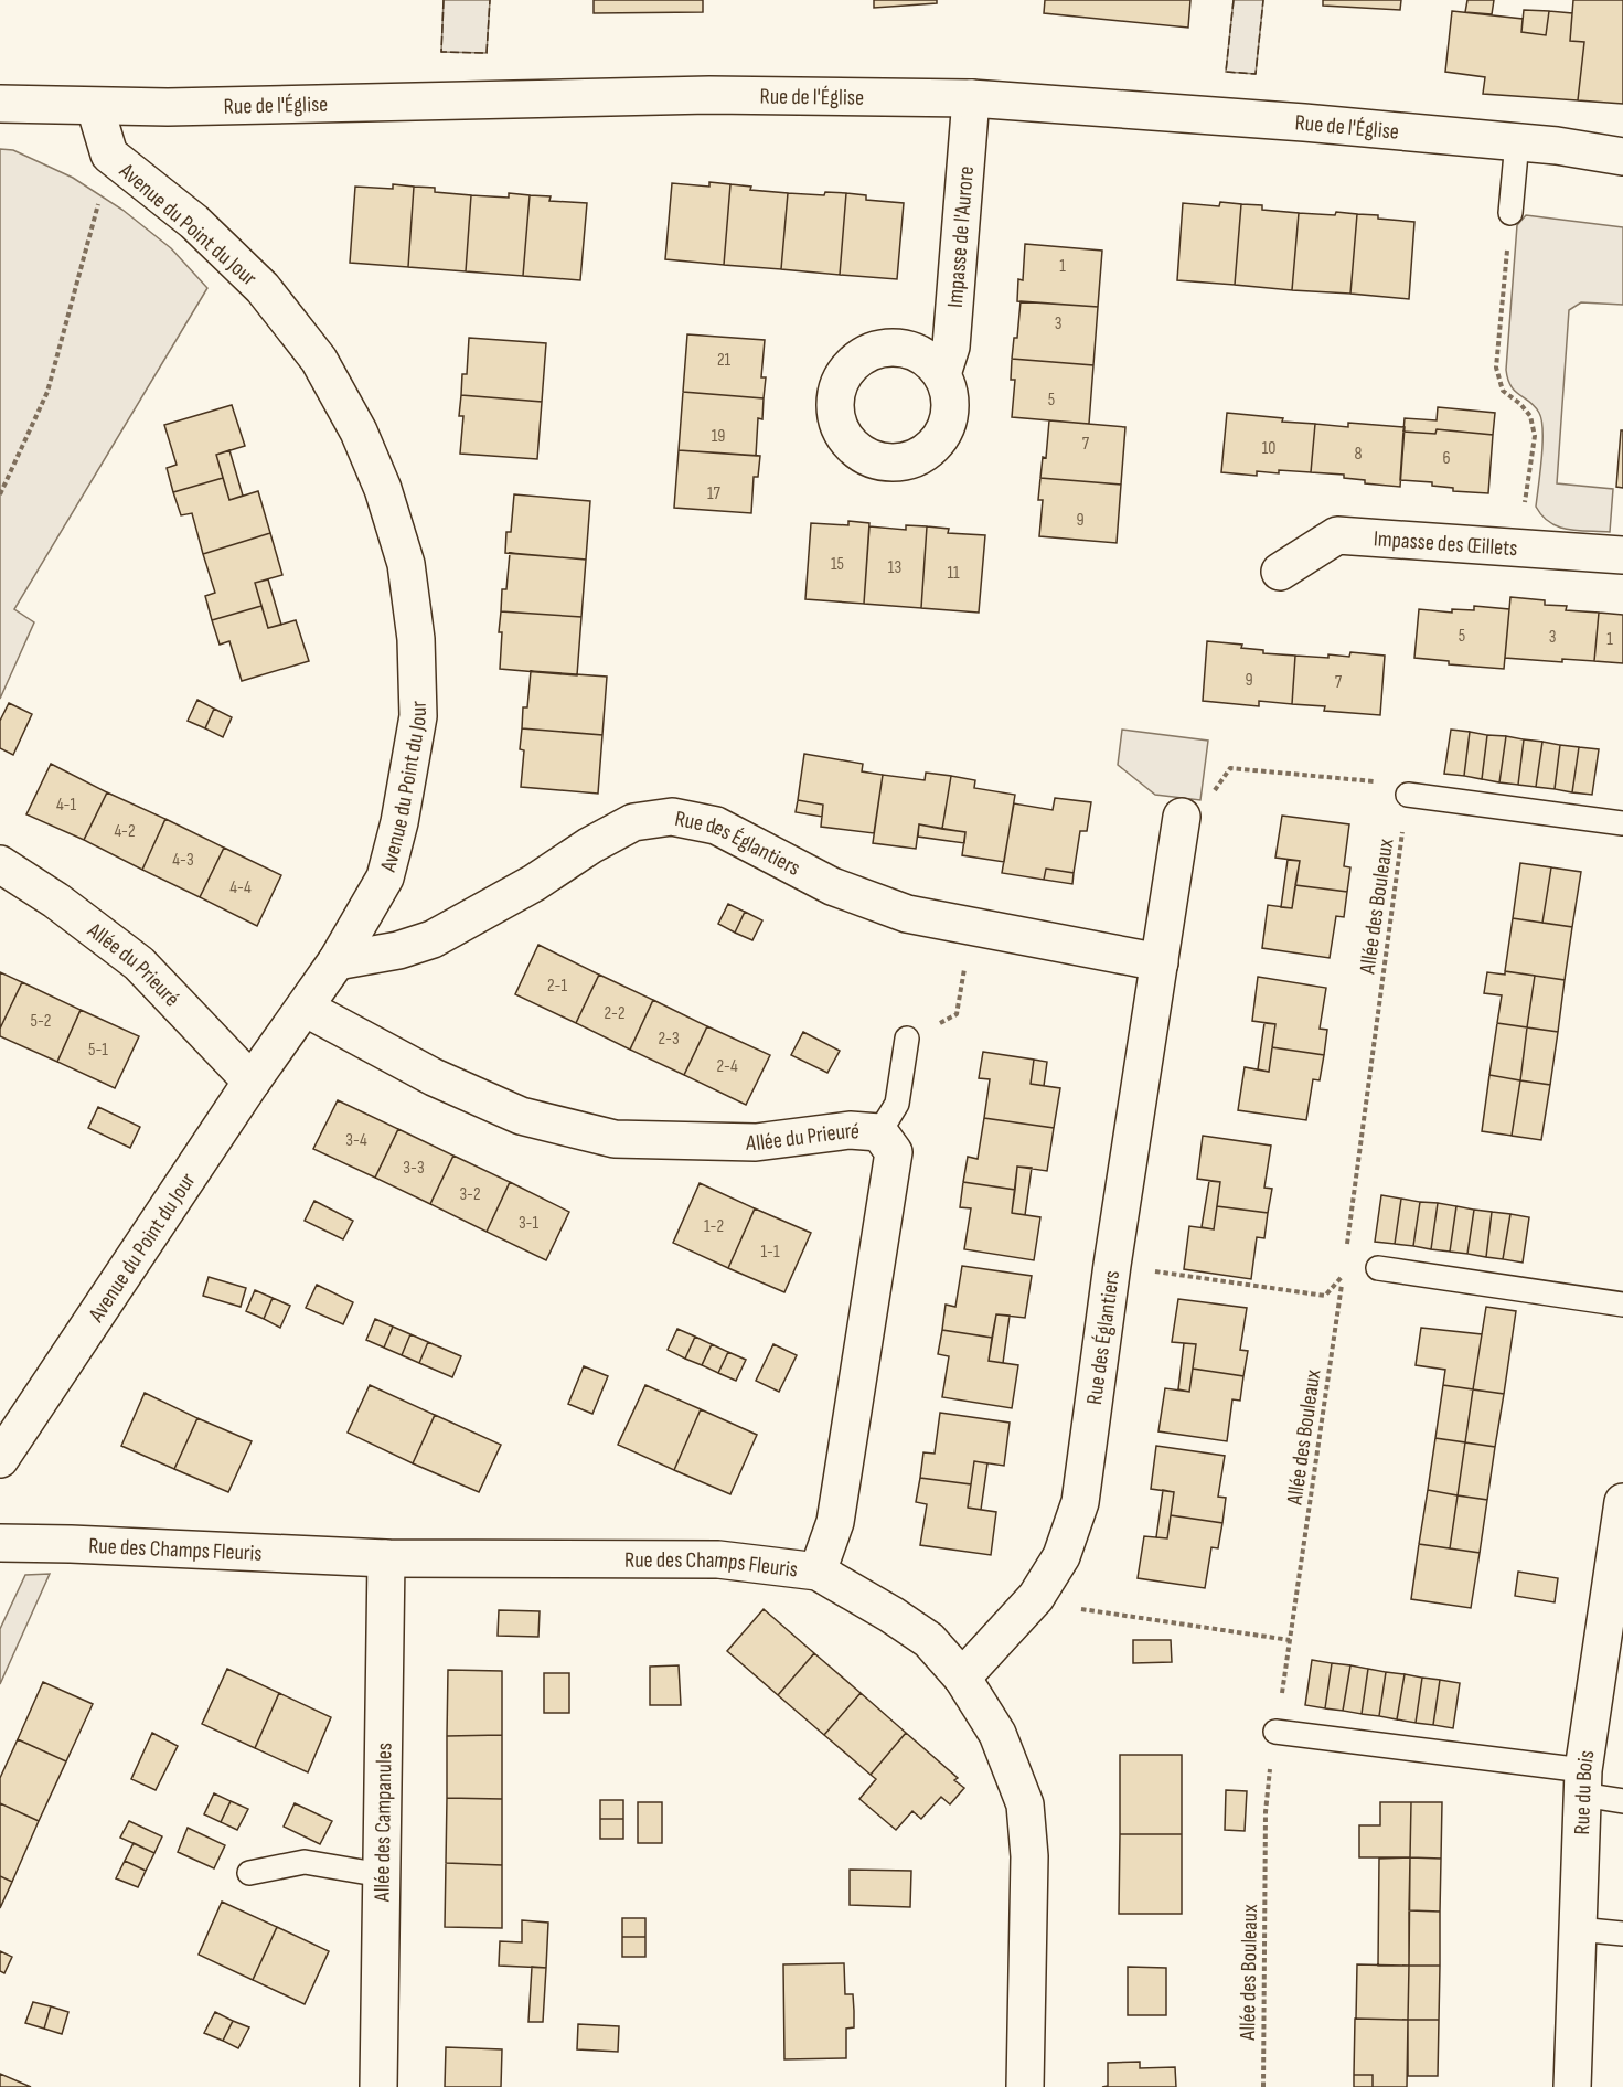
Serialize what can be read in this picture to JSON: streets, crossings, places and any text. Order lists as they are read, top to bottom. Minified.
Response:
{"streets":{"street":["Rue de l'Église","Avenue du Point du Jour","Impasse de l'Aurore","Impasse des Œillets","Rue des Églantiers","Allée du Prieuré","Rue des Champs Fleuris","Rue du Bois","Allée des Campanules"],"path":["Allée des Bouleaux"]},"crossings":[["Rue de l'Église","Avenue du Point du Jour"],["Rue de l'Église","Impasse de l'Aurore"],["Avenue du Point du Jour","Rue des Églantiers"],["Avenue du Point du Jour","Allée du Prieuré"],["Rue des Églantiers","Allée des Bouleaux"],["Rue des Églantiers","Rue des Champs Fleuris"],["Allée du Prieuré","Rue des Champs Fleuris"],["Rue des Champs Fleuris","Allée des Campanules"]],"house_numbers":["1","3","21","5","19","7","10","8","6","17","9","15","13","11","5","3","1","9","7","4-1","4-2","4-3","4-4","2-1","2-2","5-2","2-3","5-1","2-4","3-4","3-3","3-2","3-1","1-2","1-1"]}
